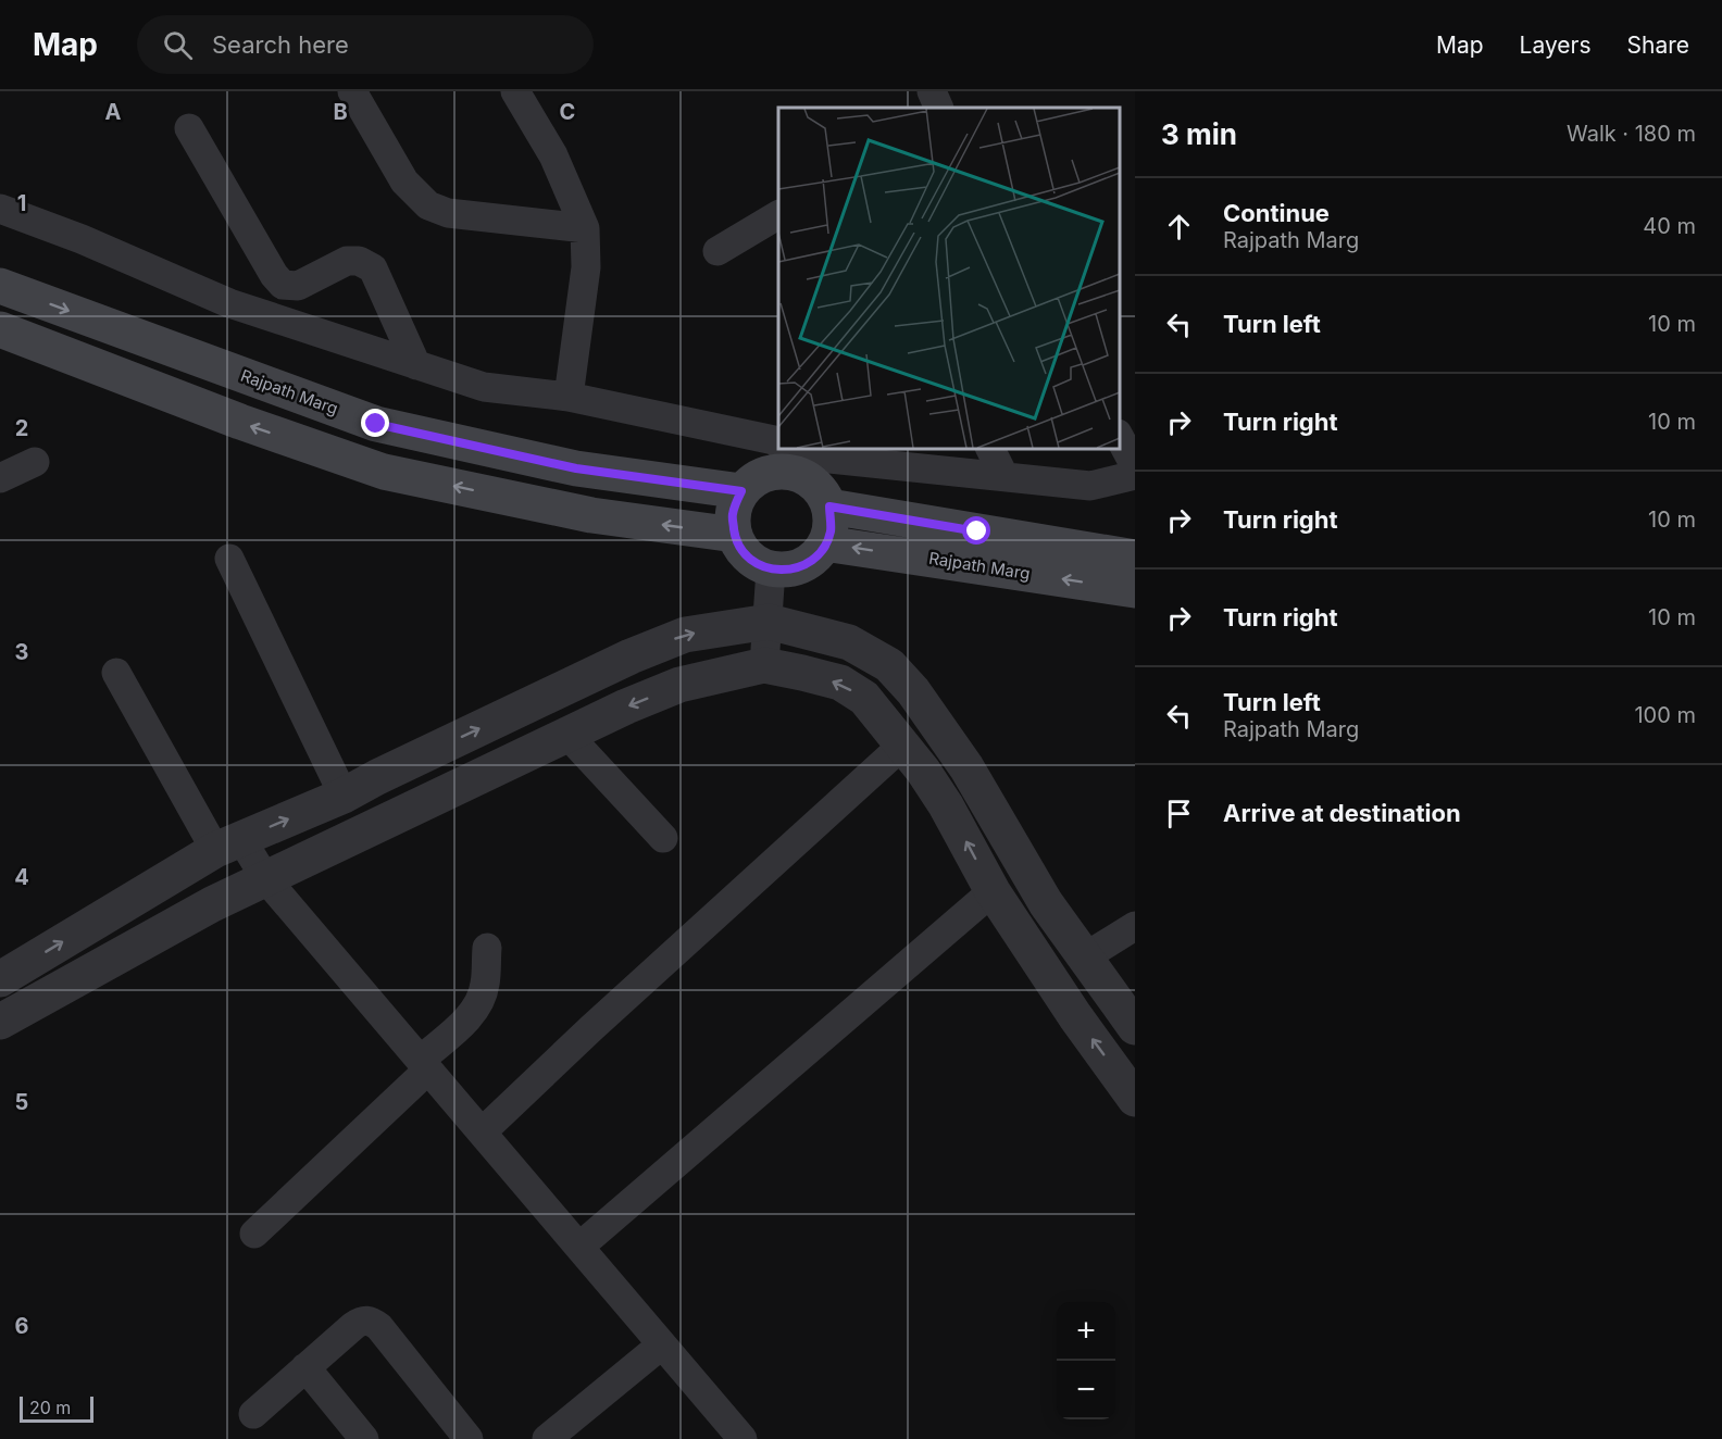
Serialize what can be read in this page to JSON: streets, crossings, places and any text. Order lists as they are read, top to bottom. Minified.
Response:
{"streets":{"main road":["Rajpath Marg"]},"scale_bar":"20 m","page":{"header":"Map","search":"Search here","nav":["Map","Layers","Share"],"heading":["3 min","Walk · 180 m"],"list":[["Continue","Rajpath Marg","40 m"],["Turn left","10 m"],["Turn right","10 m"],["Turn right","10 m"],["Turn right","10 m"],["Turn left","Rajpath Marg","100 m"],"Arrive at destination"],"map_buttons":["+","−"],"scale":"20 m"},"grid":{"columns":["A","B","C"],"rows":["1","2","3","4","5","6"]}}
